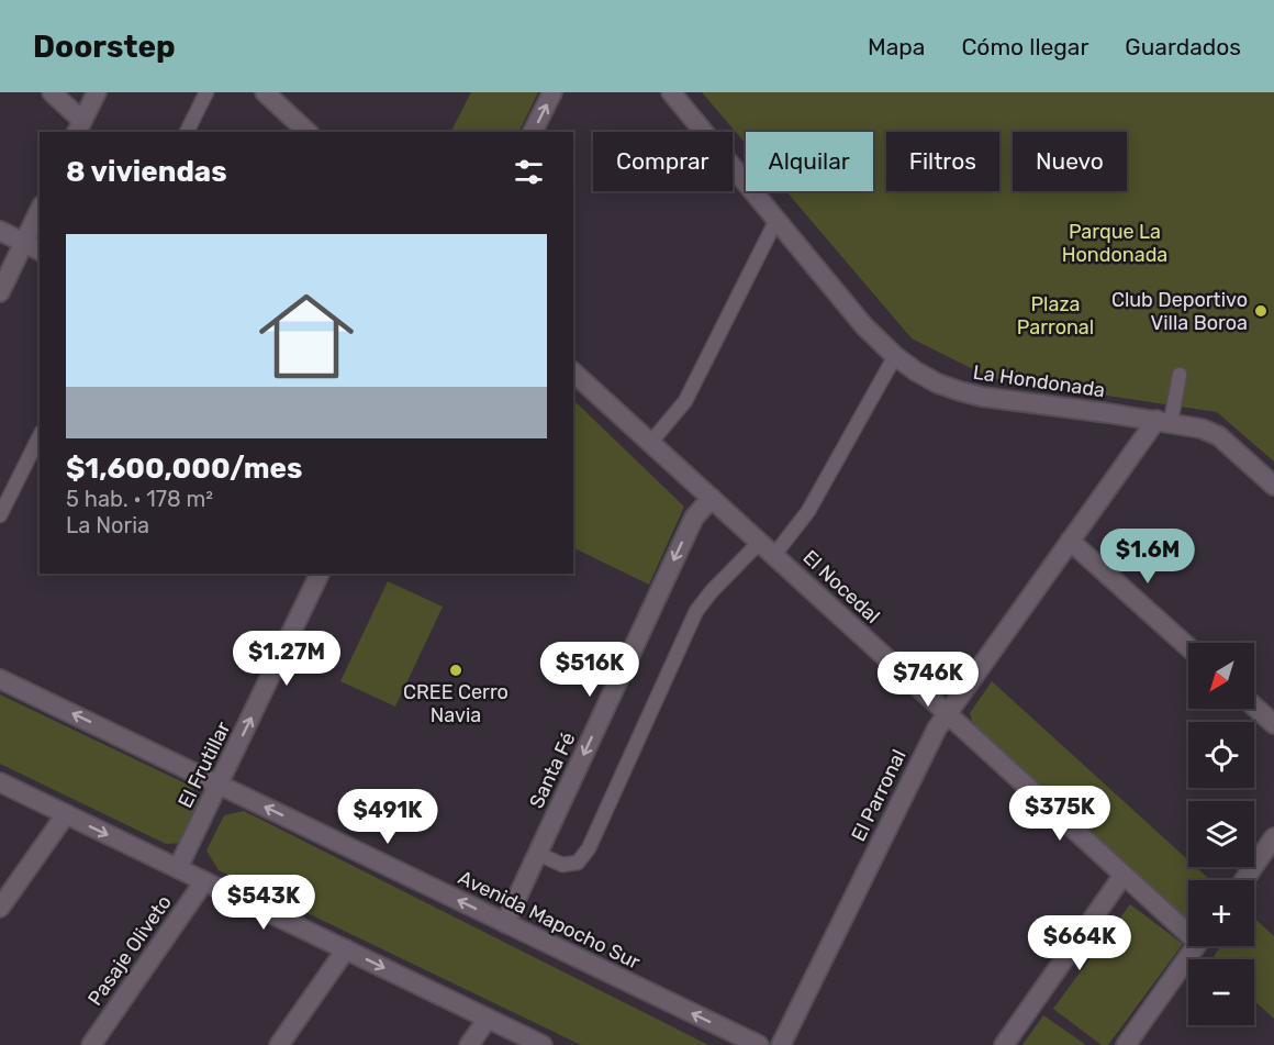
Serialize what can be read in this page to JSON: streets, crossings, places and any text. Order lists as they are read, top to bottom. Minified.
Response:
{"streets":{"street":["La Hondonada","El Nocedal","El Frutillar","Santa Fé","El Parronal","Avenida Mapocho Sur","Pasaje Oliveto"]},"crossings":[["La Hondonada","El Parronal"],["El Nocedal","Santa Fé"],["El Nocedal","El Parronal"],["El Frutillar","Avenida Mapocho Sur"],["Santa Fé","Avenida Mapocho Sur"]],"one_way":["El Frutillar","Santa Fé"],"parks":["Parque La Hondonada","Plaza Parronal"],"places":["Club Deportivo Villa Boroa","CREE Cerro Navia"],"north":"bottom left","page":{"header":"Doorstep","nav":["Mapa","Cómo llegar","Guardados"],"chip":["Comprar","Alquilar","Filtros","Nuevo"],"heading":"8 viviendas","list":[{"name":"$1,600,000/mes","note":"5 hab. · 178 m² · La Noria"}],"price":["$1.6M","$1.27M","$516K","$746K","$375K","$491K","$543K","$664K"],"map_buttons":["+","−"]}}
